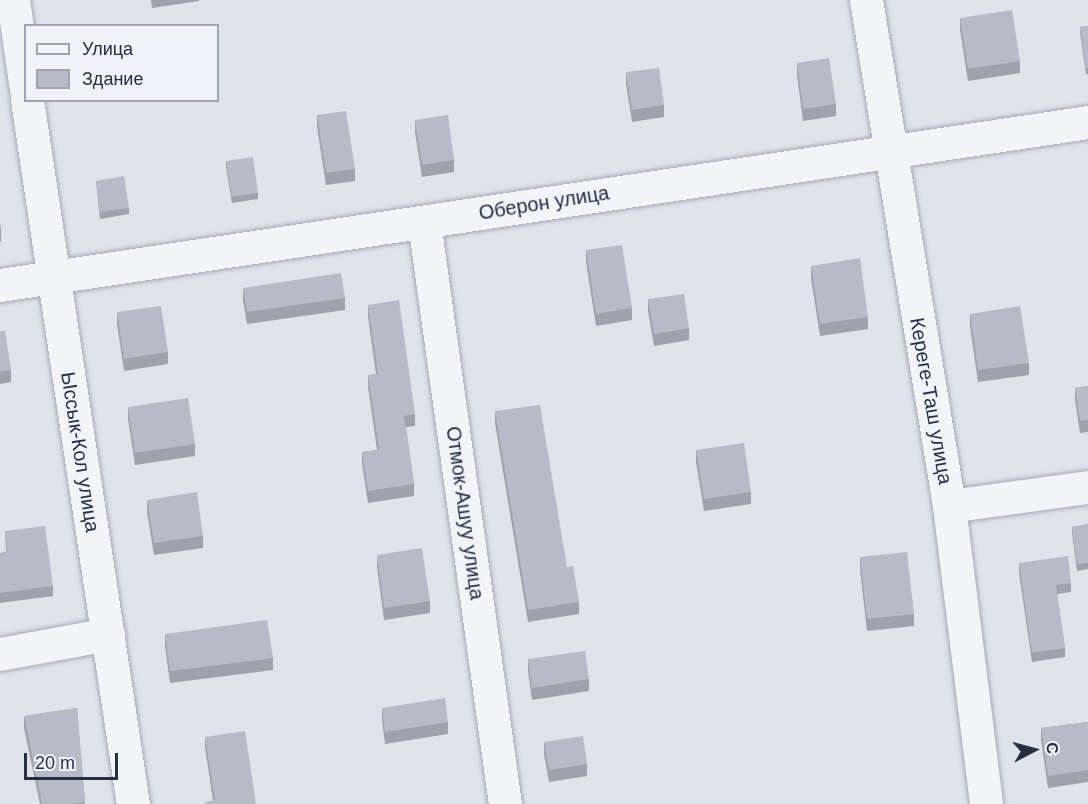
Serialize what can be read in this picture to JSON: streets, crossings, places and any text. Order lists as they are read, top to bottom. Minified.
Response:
{"streets":{"street":["Оберон улица","Кереге-Таш улица","Ыссык-Кол улица","Отмок-Ашуу улица"]},"crossings":[["Оберон улица","Кереге-Таш улица"],["Оберон улица","Ыссык-Кол улица"],["Оберон улица","Отмок-Ашуу улица"]],"legend":["Улица","Здание"],"scale_bar":"20 m","north":"right"}
